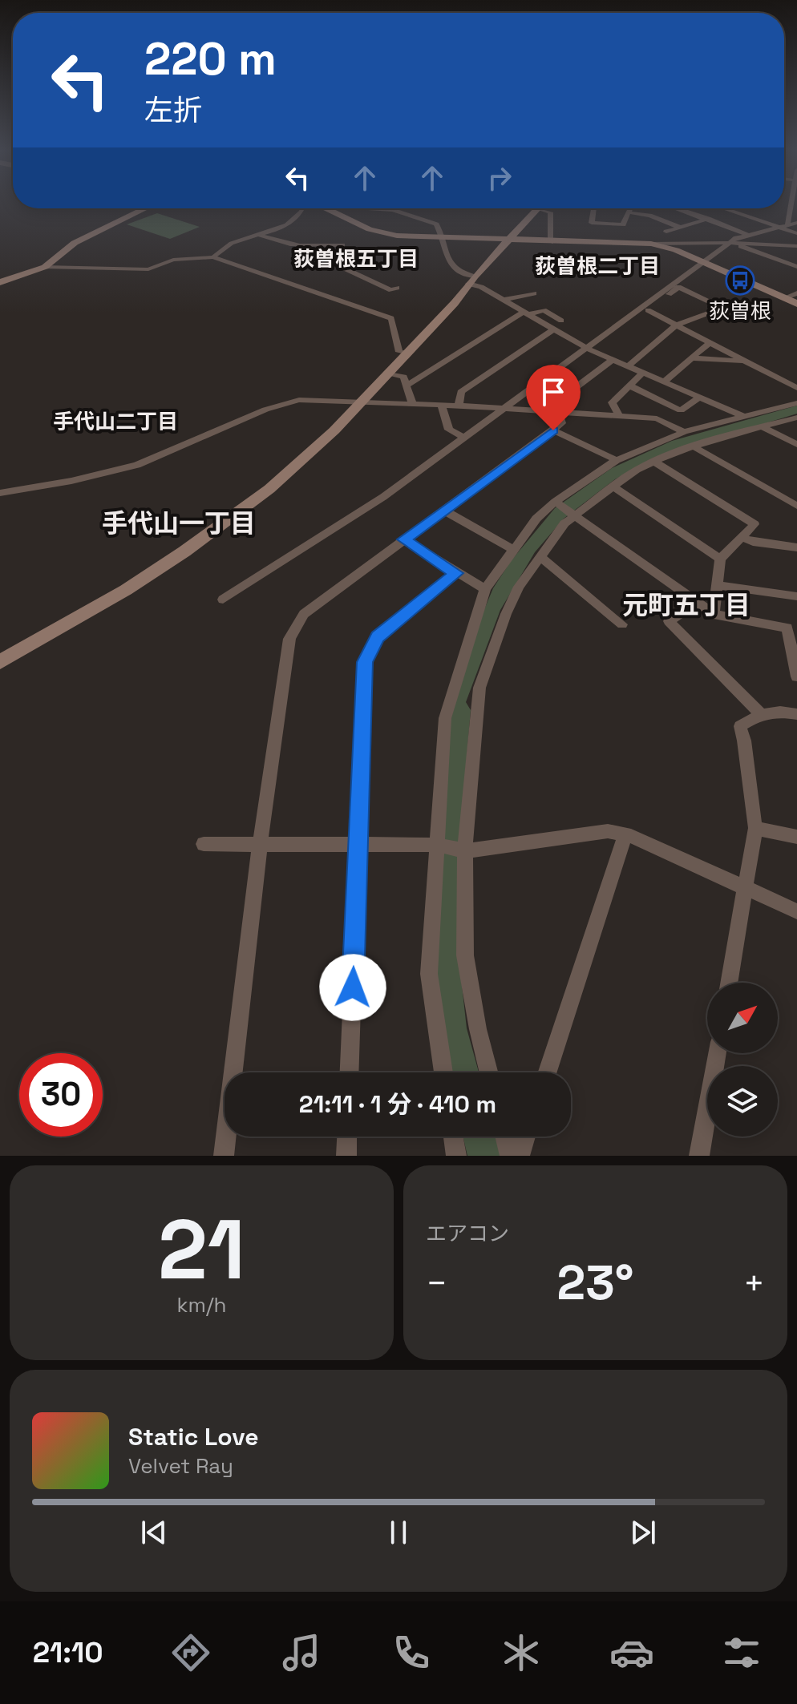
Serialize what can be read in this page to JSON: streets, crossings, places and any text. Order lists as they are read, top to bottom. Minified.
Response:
{"districts":["荻曽根五丁目","荻曽根二丁目","手代山二丁目","手代山一丁目","元町五丁目"],"places":{"bus stop":["荻曽根"]},"north":"top right","page":{"turn":["220 m","左折"],"limit":"30","trip":"21:11 · 1 分 · 410 m","tile":[["21","km/h"],"エアコン"],"heat":["−","23°","+"],"song":["Static Love","Velvet Ray"],"tabs":"21:10"}}
